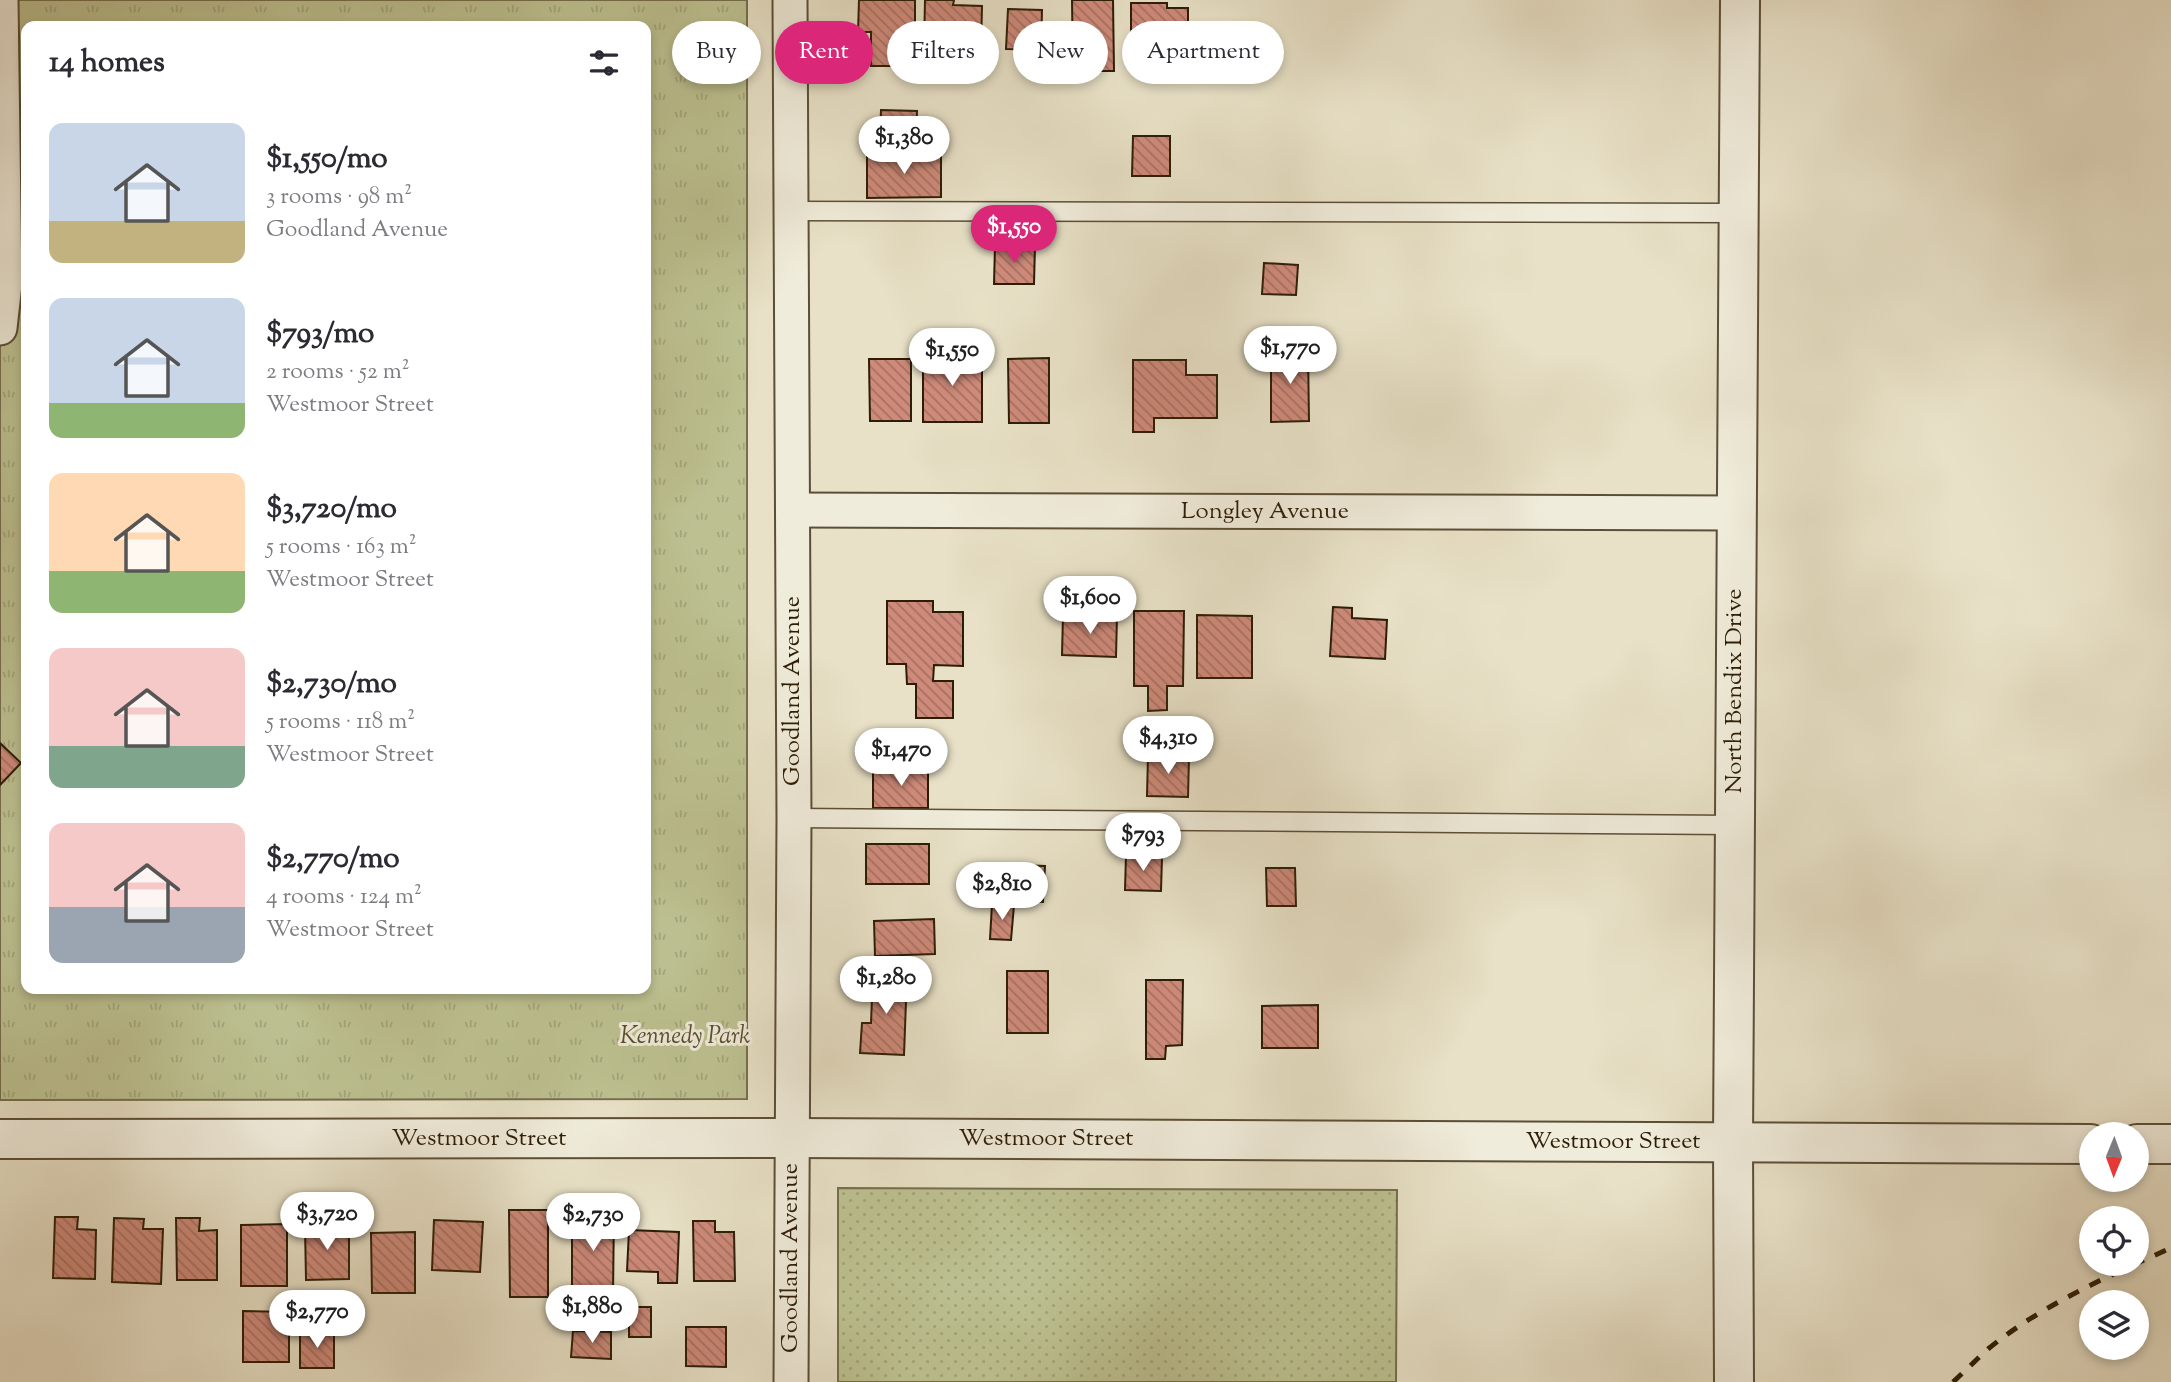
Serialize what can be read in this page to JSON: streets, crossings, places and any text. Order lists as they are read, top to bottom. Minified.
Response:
{"streets":{"street":["Longley Avenue","Goodland Avenue","North Bendix Drive","Westmoor Street"]},"crossings":[["Longley Avenue","Goodland Avenue"],["Longley Avenue","North Bendix Drive"],["Goodland Avenue","Westmoor Street"],["North Bendix Drive","Westmoor Street"]],"parks":["Kennedy Park"],"north":"bottom","page":{"chip":["Buy","Rent","Filters","New","Apartment"],"heading":"14 homes","list":[{"name":"$1,550/mo","note":"3 rooms · 98 m² · Goodland Avenue"},{"name":"$793/mo","note":"2 rooms · 52 m² · Westmoor Street"},{"name":"$3,720/mo","note":"5 rooms · 163 m² · Westmoor Street"},{"name":"$2,730/mo","note":"5 rooms · 118 m² · Westmoor Street"},{"name":"$2,770/mo","note":"4 rooms · 124 m² · Westmoor Street"}],"price":["$1,380","$1,550","$1,770","$1,550","$1,600","$4,310","$1,470","$793","$2,810","$1,280","$3,720","$2,730","$1,880","$2,770"]}}
